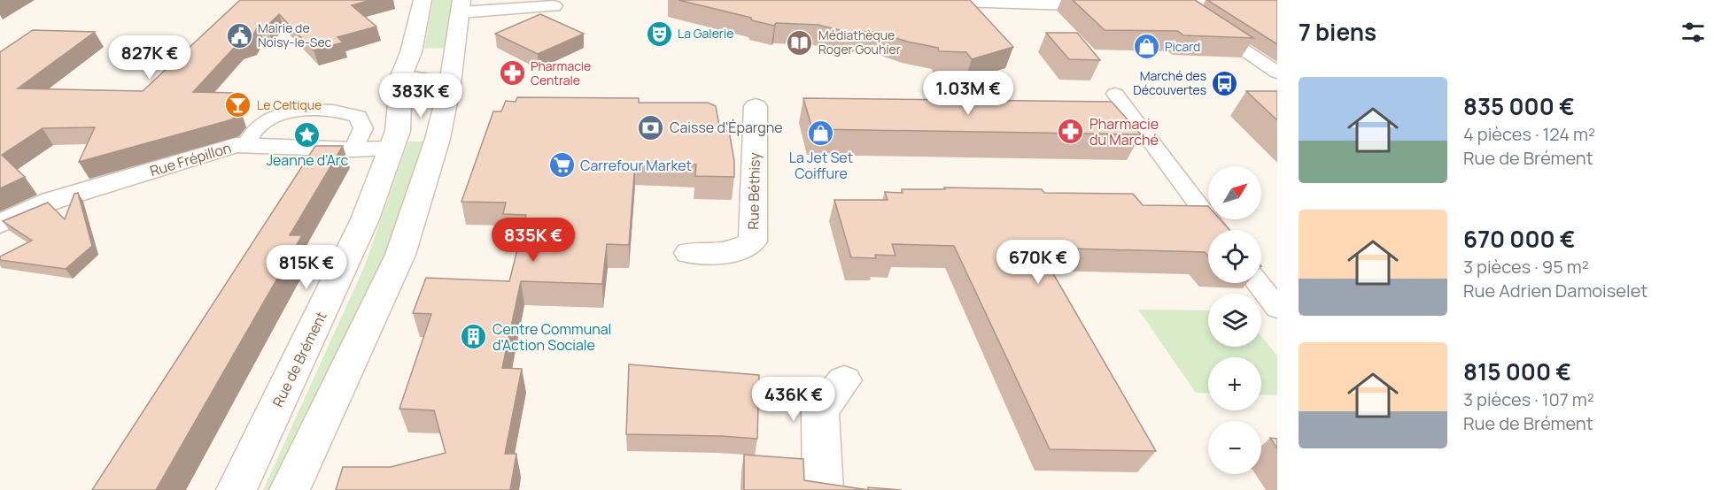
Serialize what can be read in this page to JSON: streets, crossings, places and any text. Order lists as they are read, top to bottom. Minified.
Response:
{"streets":{"main road":["Rue Frépillon","Rue Béthisy","Rue de Brément"]},"crossings":[["Rue Frépillon","Rue de Brément"]],"places":{"theatre":["La Galerie"],"public building":["Mairie de Noisy-le-Sec"],"library":["Médiathèque Roger Gouhier"],"shop":["Picard","La Jet Set Coiffure"],"pharmacy":["Pharmacie Centrale","Pharmacie du Marché"],"bus stop":["Marché des Découvertes"],"bar":["Le Celtique"],"bank":["Caisse d'Épargne"],"place":["Jeanne d'Arc"],"supermarket":["Carrefour Market"],"building":["Centre Communal d'Action Sociale"]},"north":"top right","page":{"heading":"7 biens","price":["827K €","1.03M €","383K €","835K €","670K €","815K €","436K €"],"list":[{"name":"835 000 €","note":"4 pièces · 124 m² · Rue de Brément"},{"name":"670 000 €","note":"3 pièces · 95 m² · Rue Adrien Damoiselet"},{"name":"815 000 €","note":"3 pièces · 107 m² · Rue de Brément"}],"map_buttons":["+","−"]}}
